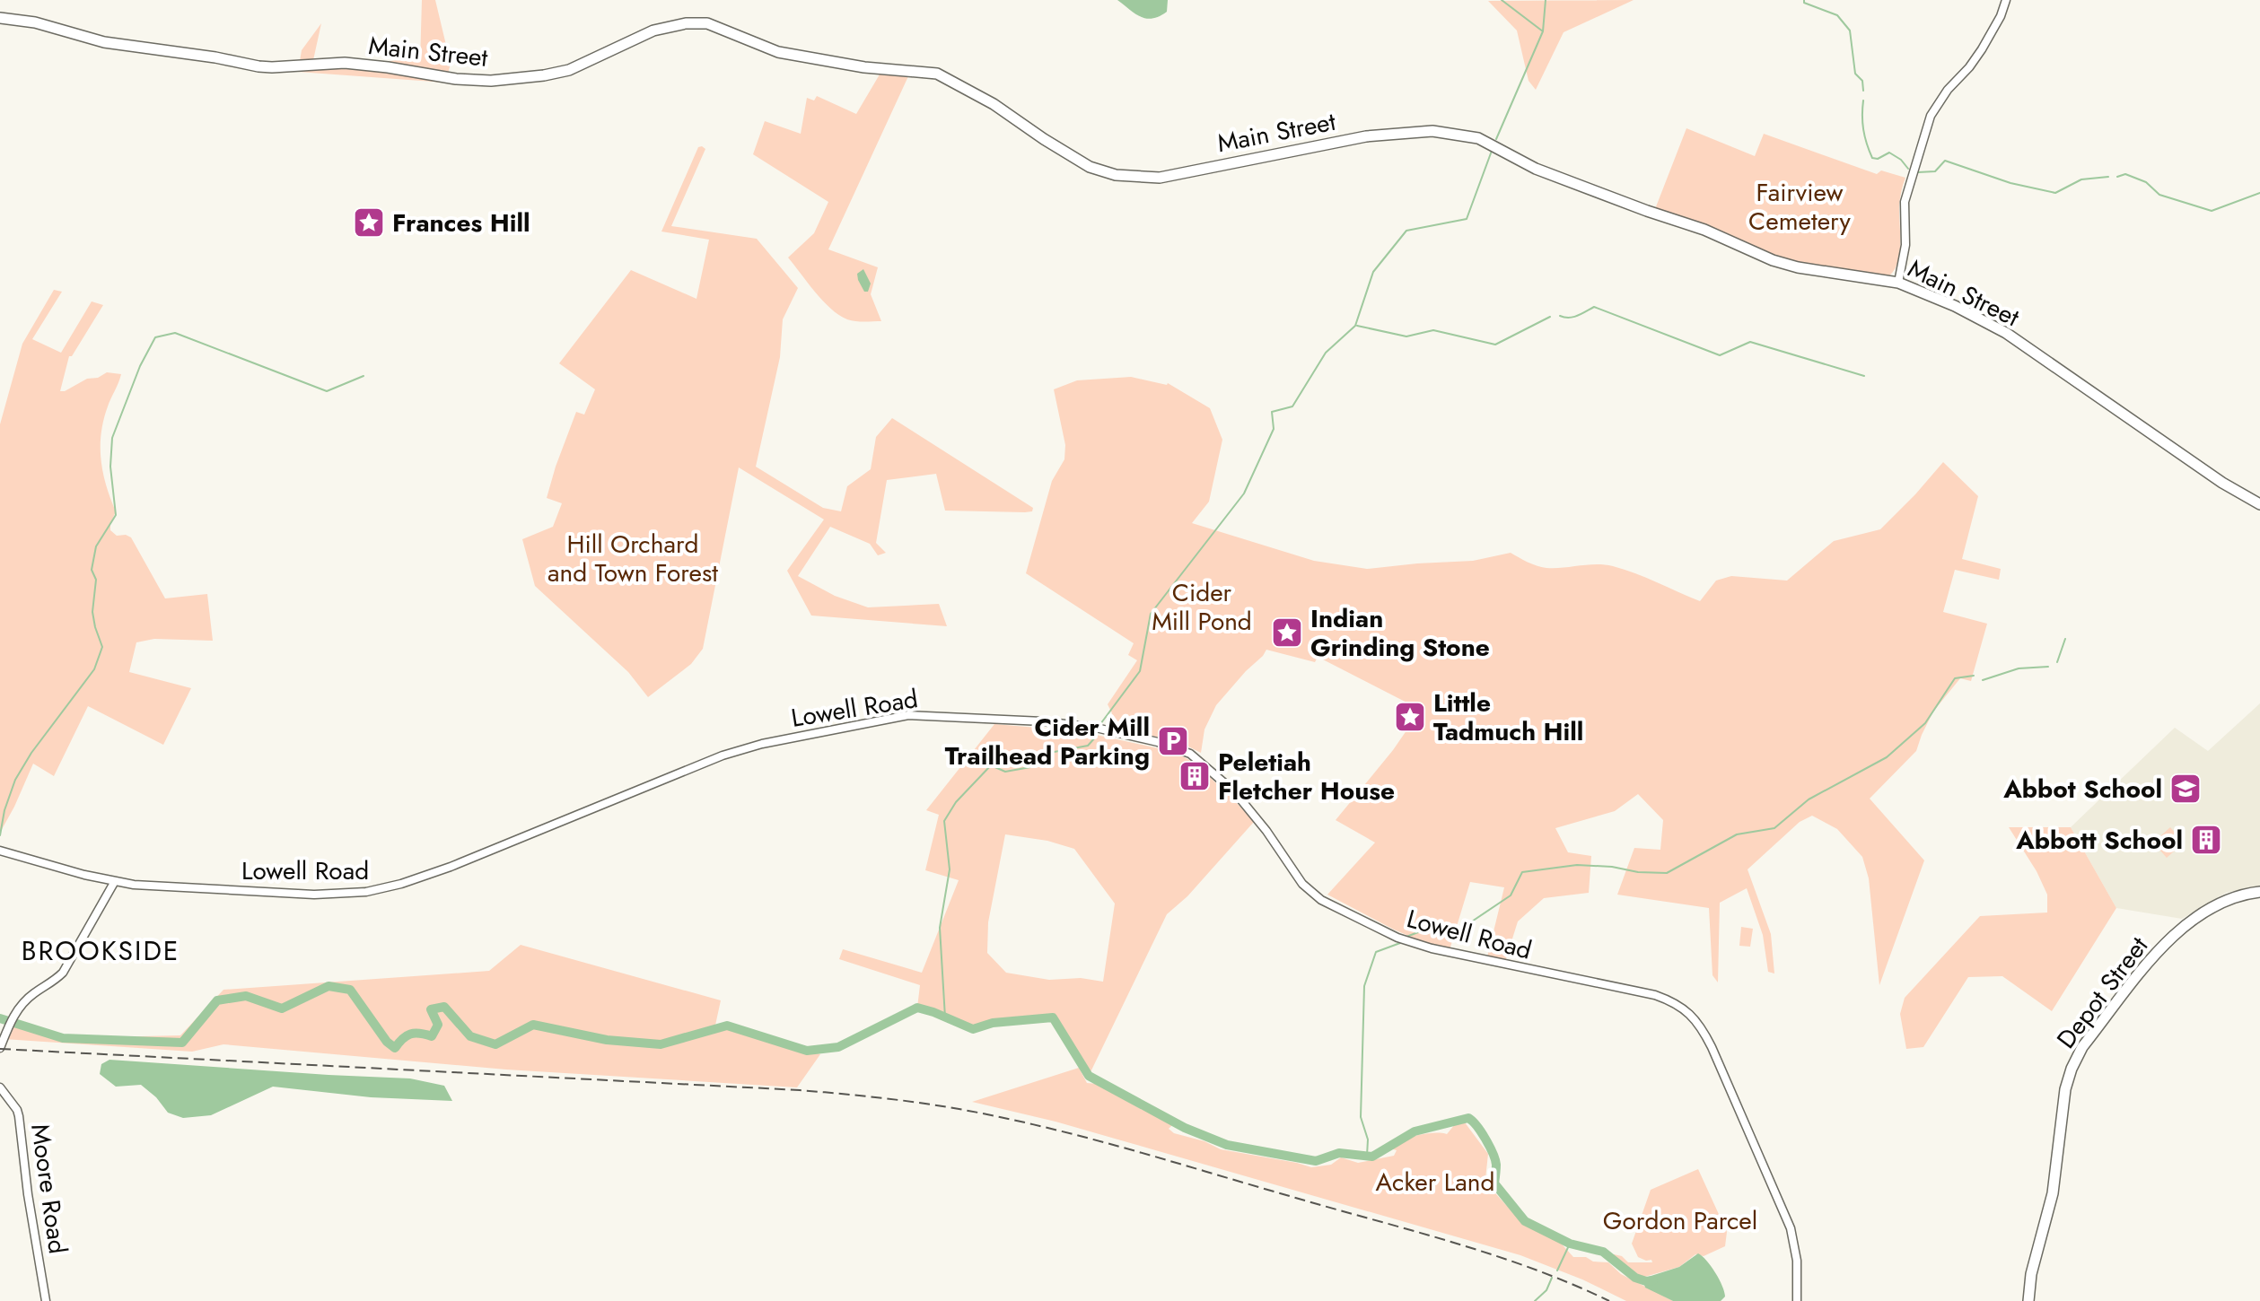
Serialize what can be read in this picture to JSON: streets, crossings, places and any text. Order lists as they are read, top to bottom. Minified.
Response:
{"streets":{"main road":["Main Street","Depot Street"],"street":["Lowell Road","Moore Road"]},"districts":["BROOKSIDE"],"parks":["Fairview Cemetery","Hill Orchard and Town Forest","Cider Mill Pond","Acker Land","Gordon Parcel"],"places":{"place":["Frances Hill","Indian Grinding Stone","Little Tadmuch Hill"],"parking":["Cider Mill Trailhead Parking"],"building":["Peletiah Fletcher House","Abbott School"],"school or university":["Abbot School"]}}
